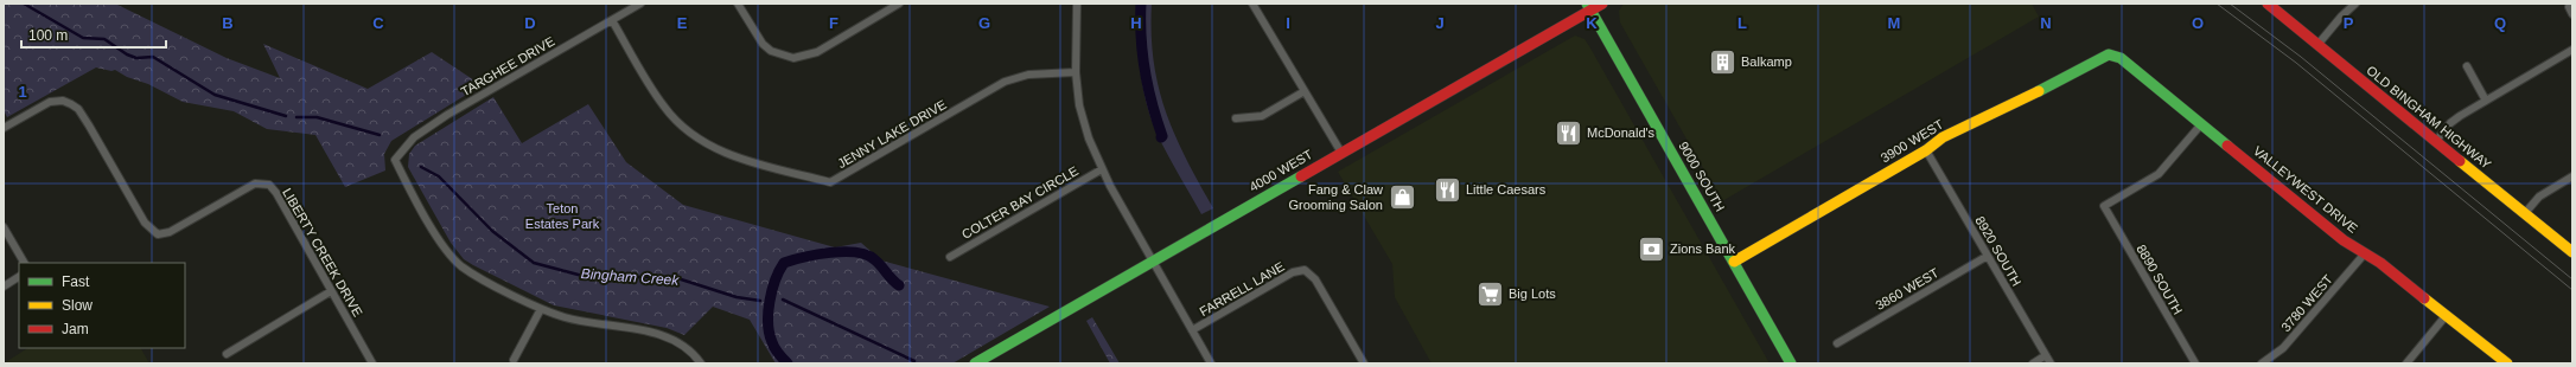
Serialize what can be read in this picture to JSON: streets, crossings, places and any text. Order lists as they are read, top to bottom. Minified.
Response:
{"streets":{"street":["TARGHEE DRIVE","OLD BINGHAM HIGHWAY","JENNY LAKE DRIVE","3900 WEST","4000 WEST","9000 SOUTH","VALLEYWEST DRIVE","COLTER BAY CIRCLE","8920 SOUTH","LIBERTY CREEK DRIVE","8890 SOUTH","FARRELL LANE","3860 WEST","3780 WEST"]},"crossings":[["TARGHEE DRIVE","JENNY LAKE DRIVE"],["3900 WEST","9000 SOUTH"],["3900 WEST","VALLEYWEST DRIVE"],["3900 WEST","8920 SOUTH"],["4000 WEST","9000 SOUTH"],["VALLEYWEST DRIVE","8890 SOUTH"],["VALLEYWEST DRIVE","3780 WEST"],["8920 SOUTH","3860 WEST"]],"water":["Bingham Creek"],"parks":["Teton Estates Park"],"places":{"building":["Balkamp"],"restaurant":["McDonald's","Little Caesars"],"shop":["Fang & Claw Grooming Salon"],"bank":["Zions Bank"],"supermarket":["Big Lots"]},"legend":["Fast","Slow","Jam"],"scale_bar":"100 m","grid":{"columns":["B","C","D","E","F","G","H","I","J","K","L","M","N","O","P","Q"],"rows":["1"]}}
